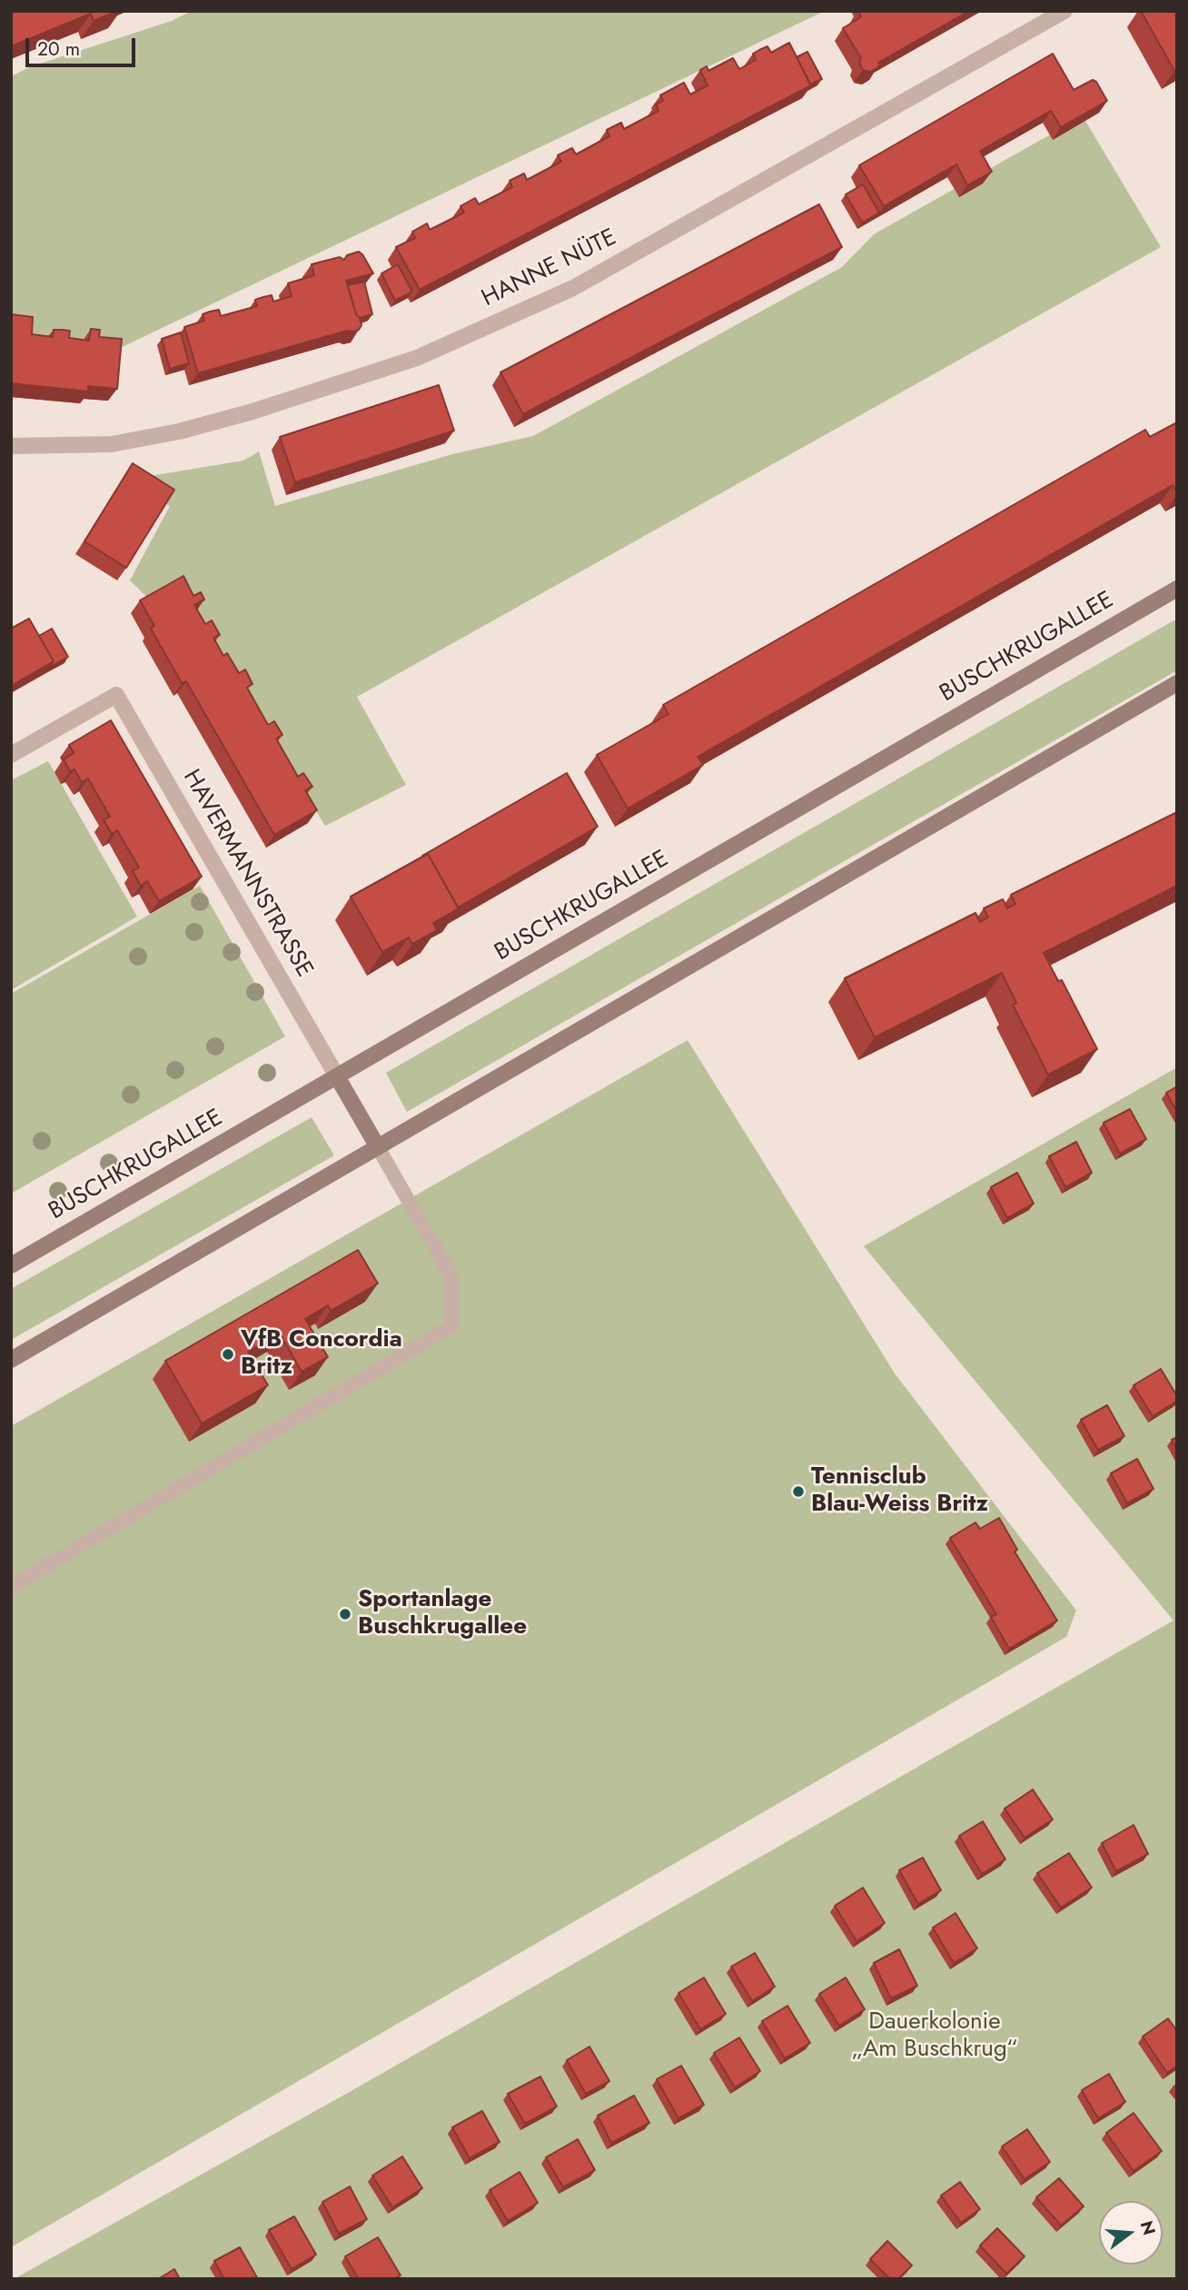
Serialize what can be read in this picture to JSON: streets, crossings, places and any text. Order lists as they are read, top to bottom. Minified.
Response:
{"streets":{"main road":["BUSCHKRUGALLEE"],"street":["HANNE NÜTE","HAVERMANNSTRASSE"]},"crossings":[["BUSCHKRUGALLEE","HAVERMANNSTRASSE"]],"parks":["Dauerkolonie „Am Buschkrug“"],"places":["VfB Concordia Britz","Tennisclub Blau-Weiss Britz","Sportanlage Buschkrugallee"],"scale_bar":"20 m","north":"right"}
